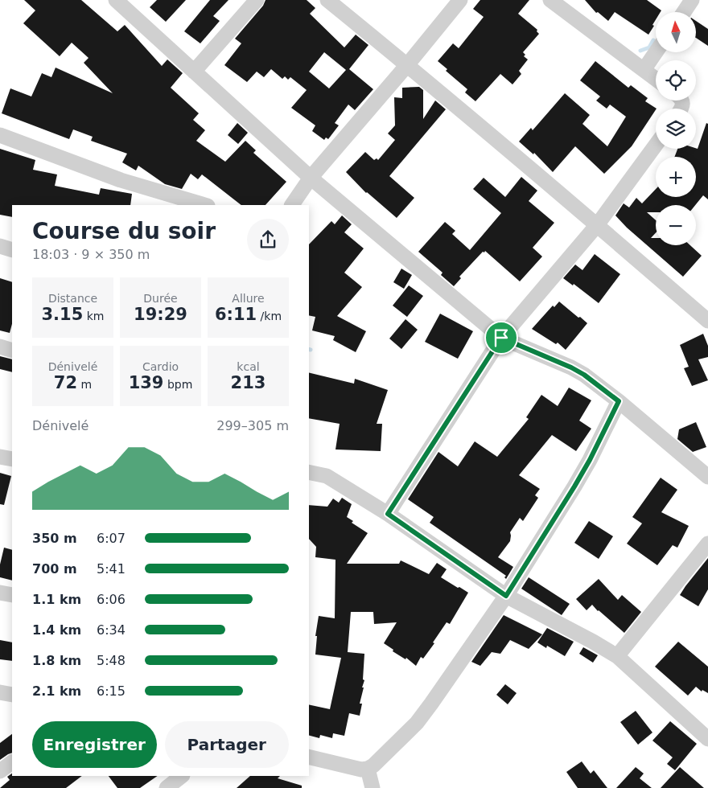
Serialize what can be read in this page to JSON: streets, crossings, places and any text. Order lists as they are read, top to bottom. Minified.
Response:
{"north":"top","page":{"map_buttons":["+","−"],"heading":["Course du soir","18:03 · 9 × 350 m"],"stats":[["Distance","3.15 km"],["Durée","19:29"],["Allure","6:11 /km"],["Dénivelé","72 m"],["Cardio","139 bpm"],["kcal","213"]],"chart":["Dénivelé","299–305 m"],"list":[{"name":"350 m","note":"6:07"},{"name":"700 m","note":"5:41"},{"name":"1.1 km","note":"6:06"},{"name":"1.4 km","note":"6:34"},{"name":"1.8 km","note":"5:48"},{"name":"2.1 km","note":"6:15"}],"buttons":["Enregistrer","Partager"]}}
